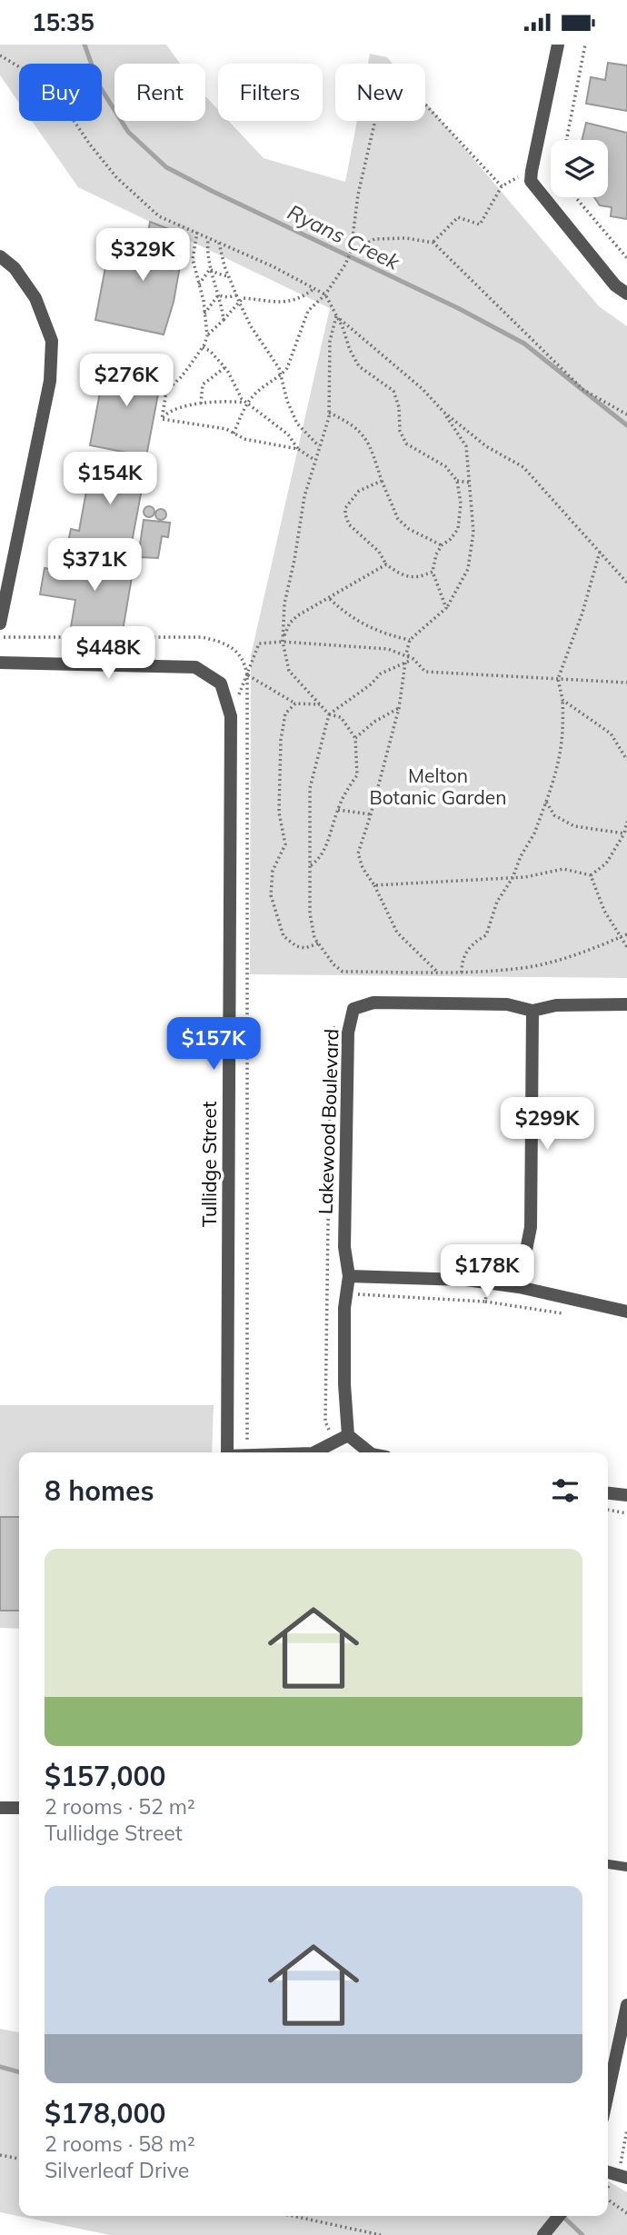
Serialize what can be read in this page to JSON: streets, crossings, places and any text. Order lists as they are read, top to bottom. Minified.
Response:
{"streets":{"street":["Lakewood Boulevard","Tullidge Street"]},"water":["Ryans Creek"],"parks":["Melton Botanic Garden"],"page":{"status":"15:35","chip":["Buy","Rent","Filters","New"],"price":["$329K","$276K","$154K","$371K","$448K","$157K","$299K","$178K"],"heading":"8 homes","list":[{"name":"$157,000","note":"2 rooms · 52 m² · Tullidge Street"},{"name":"$178,000","note":"2 rooms · 58 m² · Silverleaf Drive"}]}}
